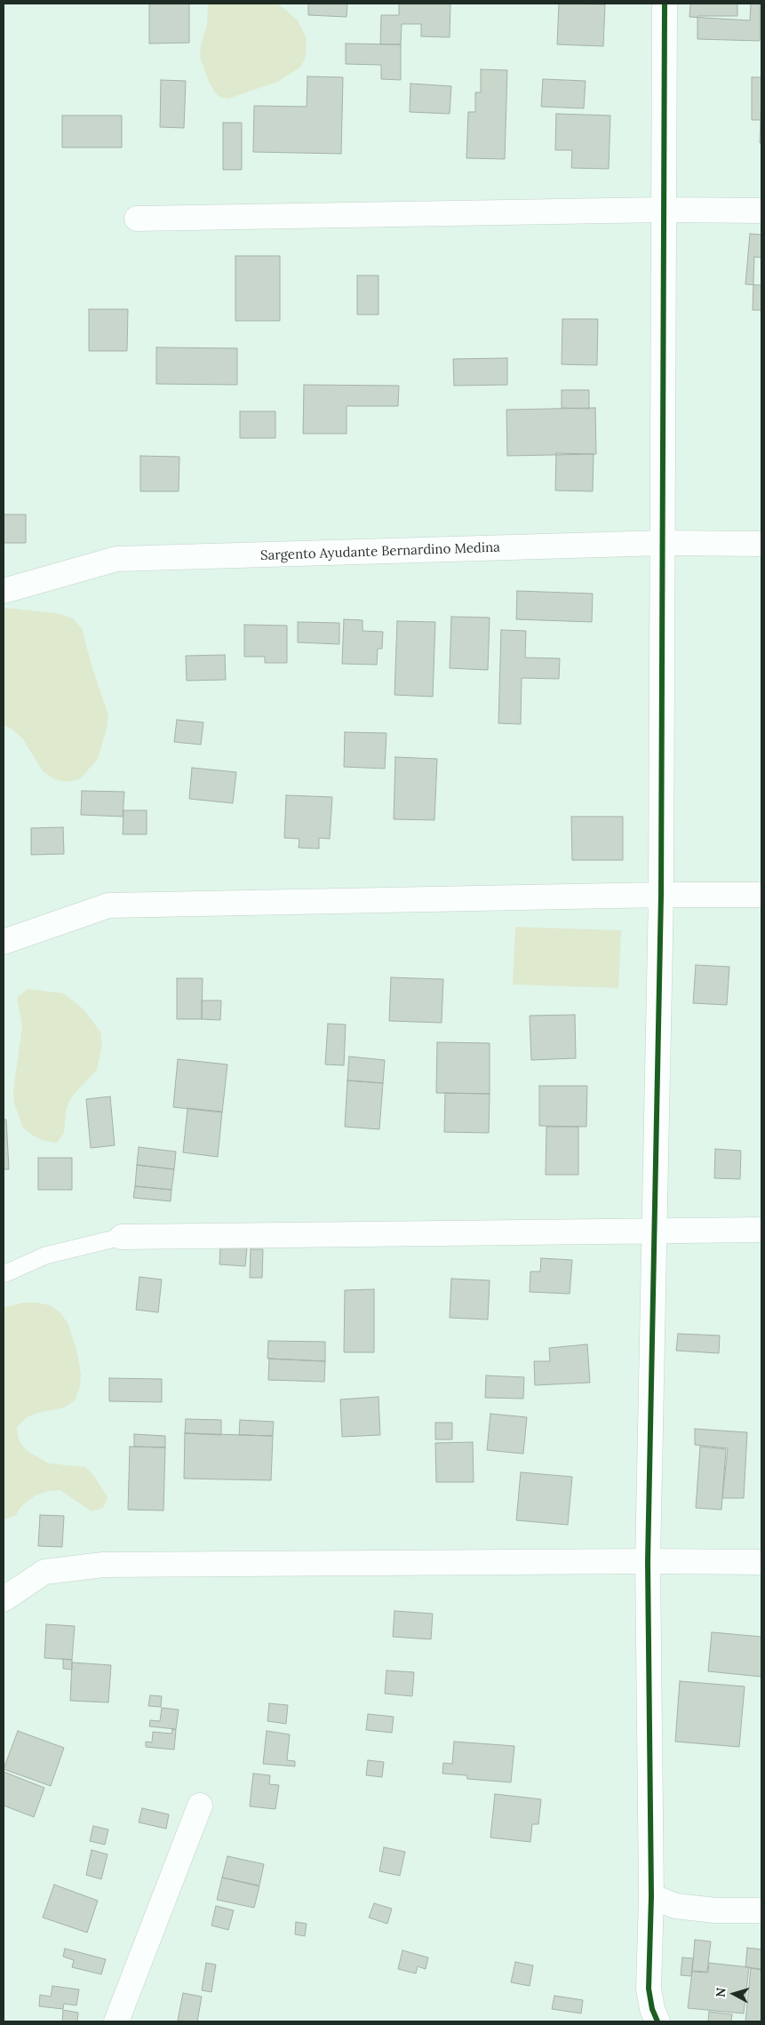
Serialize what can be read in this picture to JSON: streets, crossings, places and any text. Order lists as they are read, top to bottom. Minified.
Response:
{"streets":{"street":["Sargento Ayudante Bernardino Medina"]},"north":"left"}
